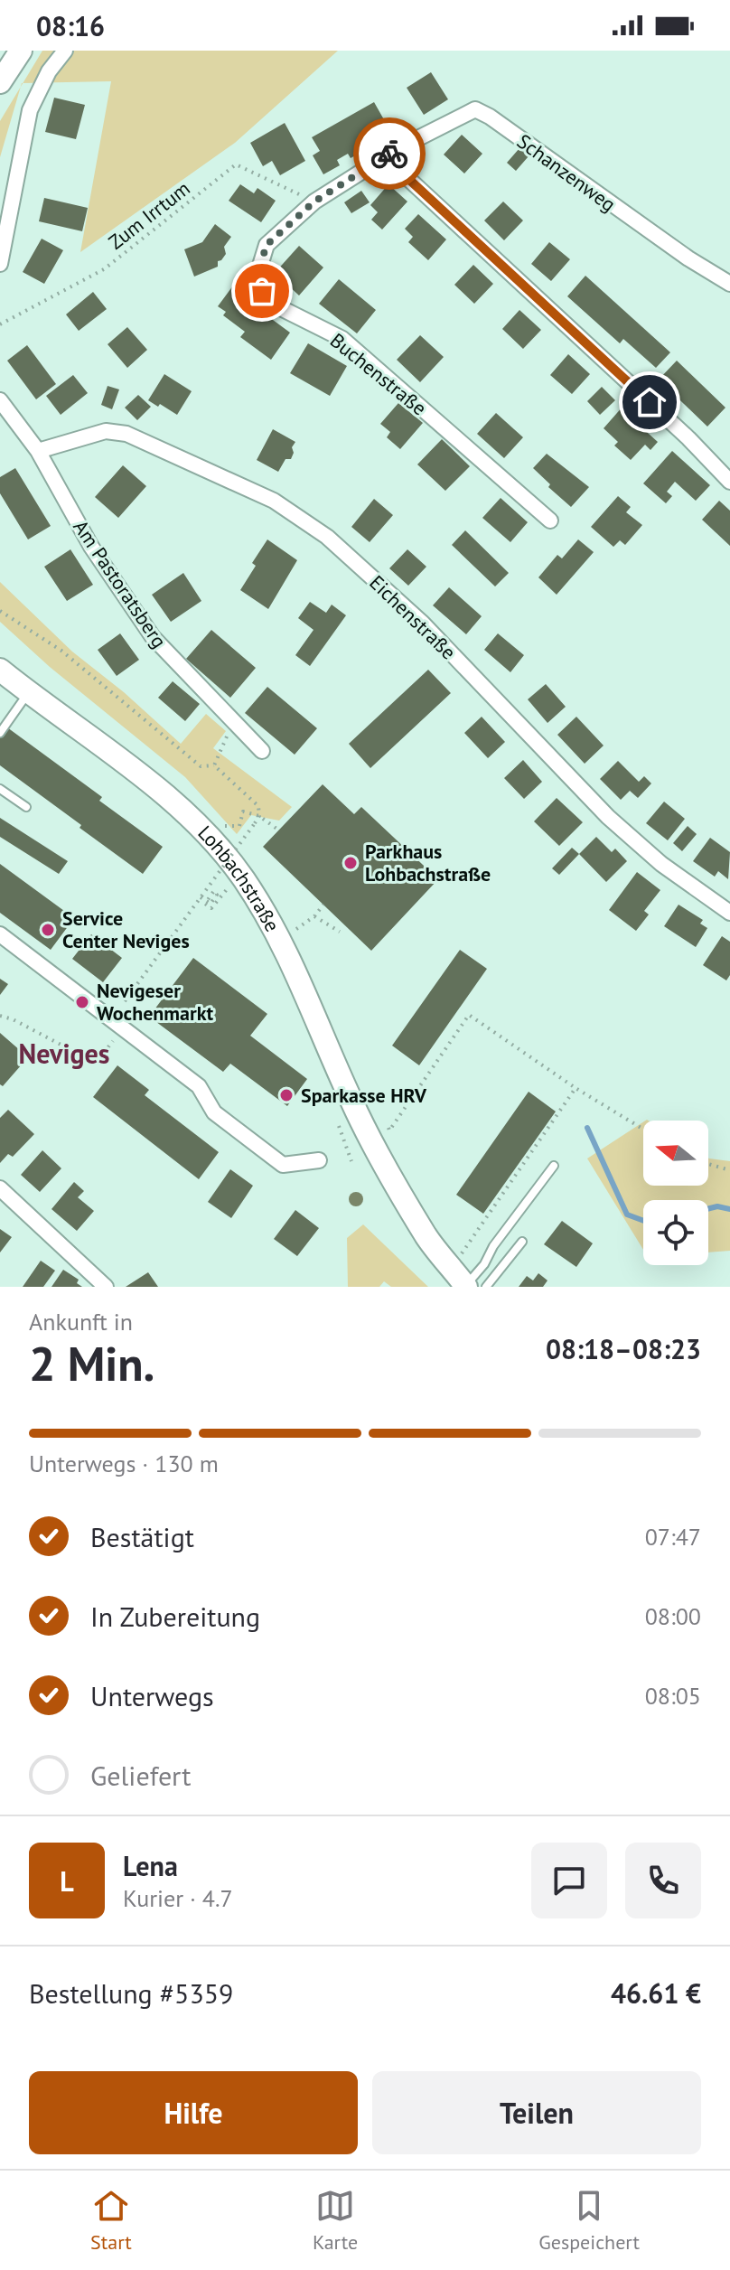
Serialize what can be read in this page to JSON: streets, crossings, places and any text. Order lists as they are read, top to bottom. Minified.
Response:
{"streets":{"main road":["Lohbachstraße"],"street":["Schanzenweg","Buchenstraße","Am Pastoratsberg","Eichenstraße"],"path":["Zum Irrtum"]},"crossings":[["Schanzenweg","Buchenstraße"],["Zum Irrtum","Buchenstraße"],["Am Pastoratsberg","Eichenstraße"]],"districts":["Neviges"],"places":["Parkhaus Lohbachstraße","Service Center Neviges","Nevigeser Wochenmarkt","Sparkasse HRV"],"north":"left","page":{"status":"08:16","heading":["2 Min.","Ankunft in","08:18–08:23"],"panel":["Lena","Kurier · 4.7","Bestellung #5359","46.61 €"],"bar":"Unterwegs · 130 m","list":[["Bestätigt","07:47"],["In Zubereitung","08:00"],["Unterwegs","08:05"],"Geliefert"],"round":"L","buttons":["Hilfe","Teilen"],"tabs":["Start","Karte","Gespeichert"]}}
